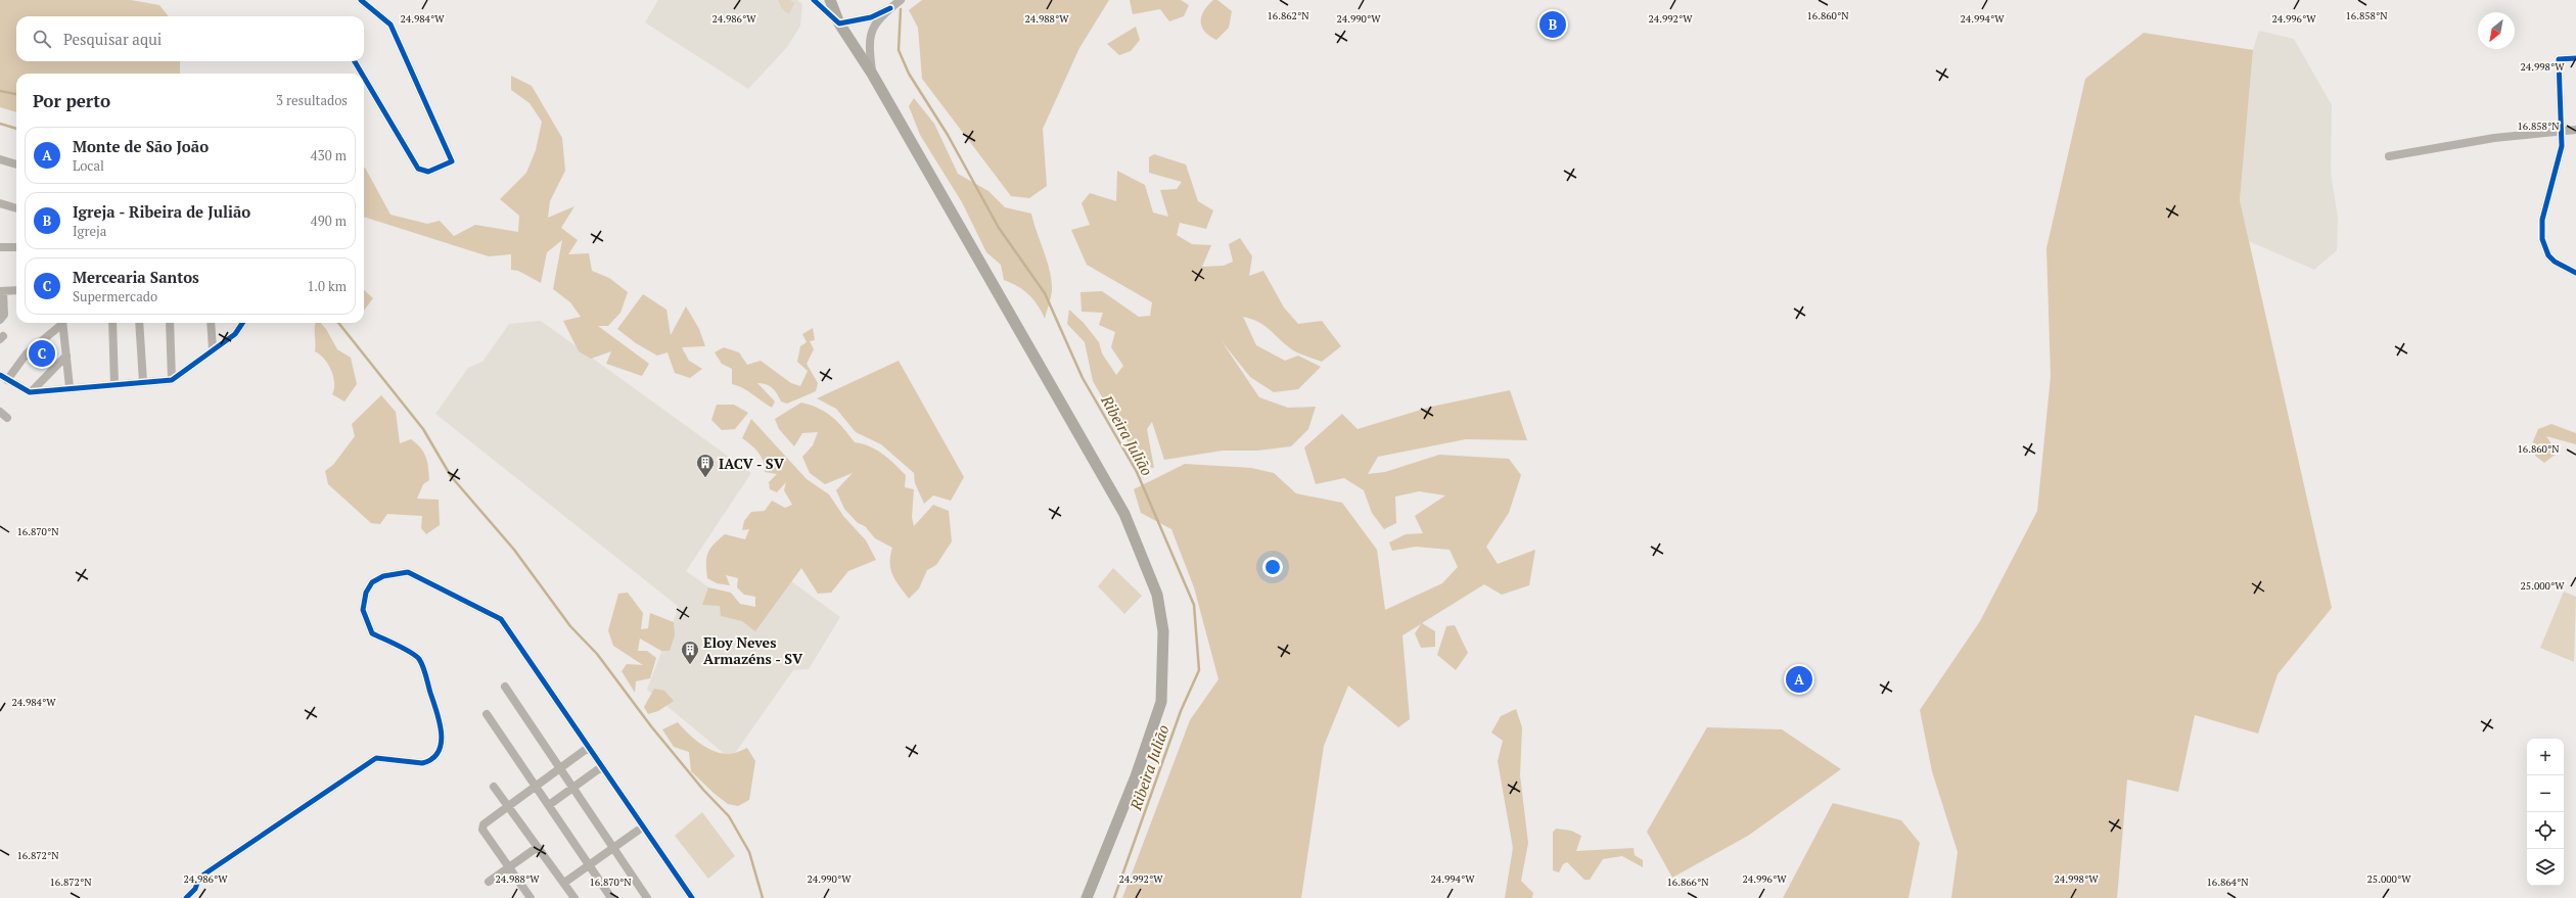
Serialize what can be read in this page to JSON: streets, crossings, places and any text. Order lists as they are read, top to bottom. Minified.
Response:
{"water":["Ribeira Julião"],"places":{"building":["IACV - SV","Eloy Neves Armazéns - SV"]},"north":"bottom left","page":{"pins":["B","C","A"],"search":"Pesquisar aqui","heading":["Por perto","3 resultados"],"list":[{"mark":"A","name":"Monte de São João","note":"Local","value":"430 m"},{"mark":"B","name":"Igreja - Ribeira de Julião","note":"Igreja","value":"490 m"},{"mark":"C","name":"Mercearia Santos","note":"Supermercado","value":"1.0 km"}],"map_buttons":["+","−"]},"coordinates":["16.862°N","16.860°N","16.858°N","24.984°W","24.986°W","24.988°W","24.990°W","24.992°W","24.994°W","24.996°W","24.998°W","16.870°N","25.000°W","16.872°N","16.866°N","16.864°N"]}
